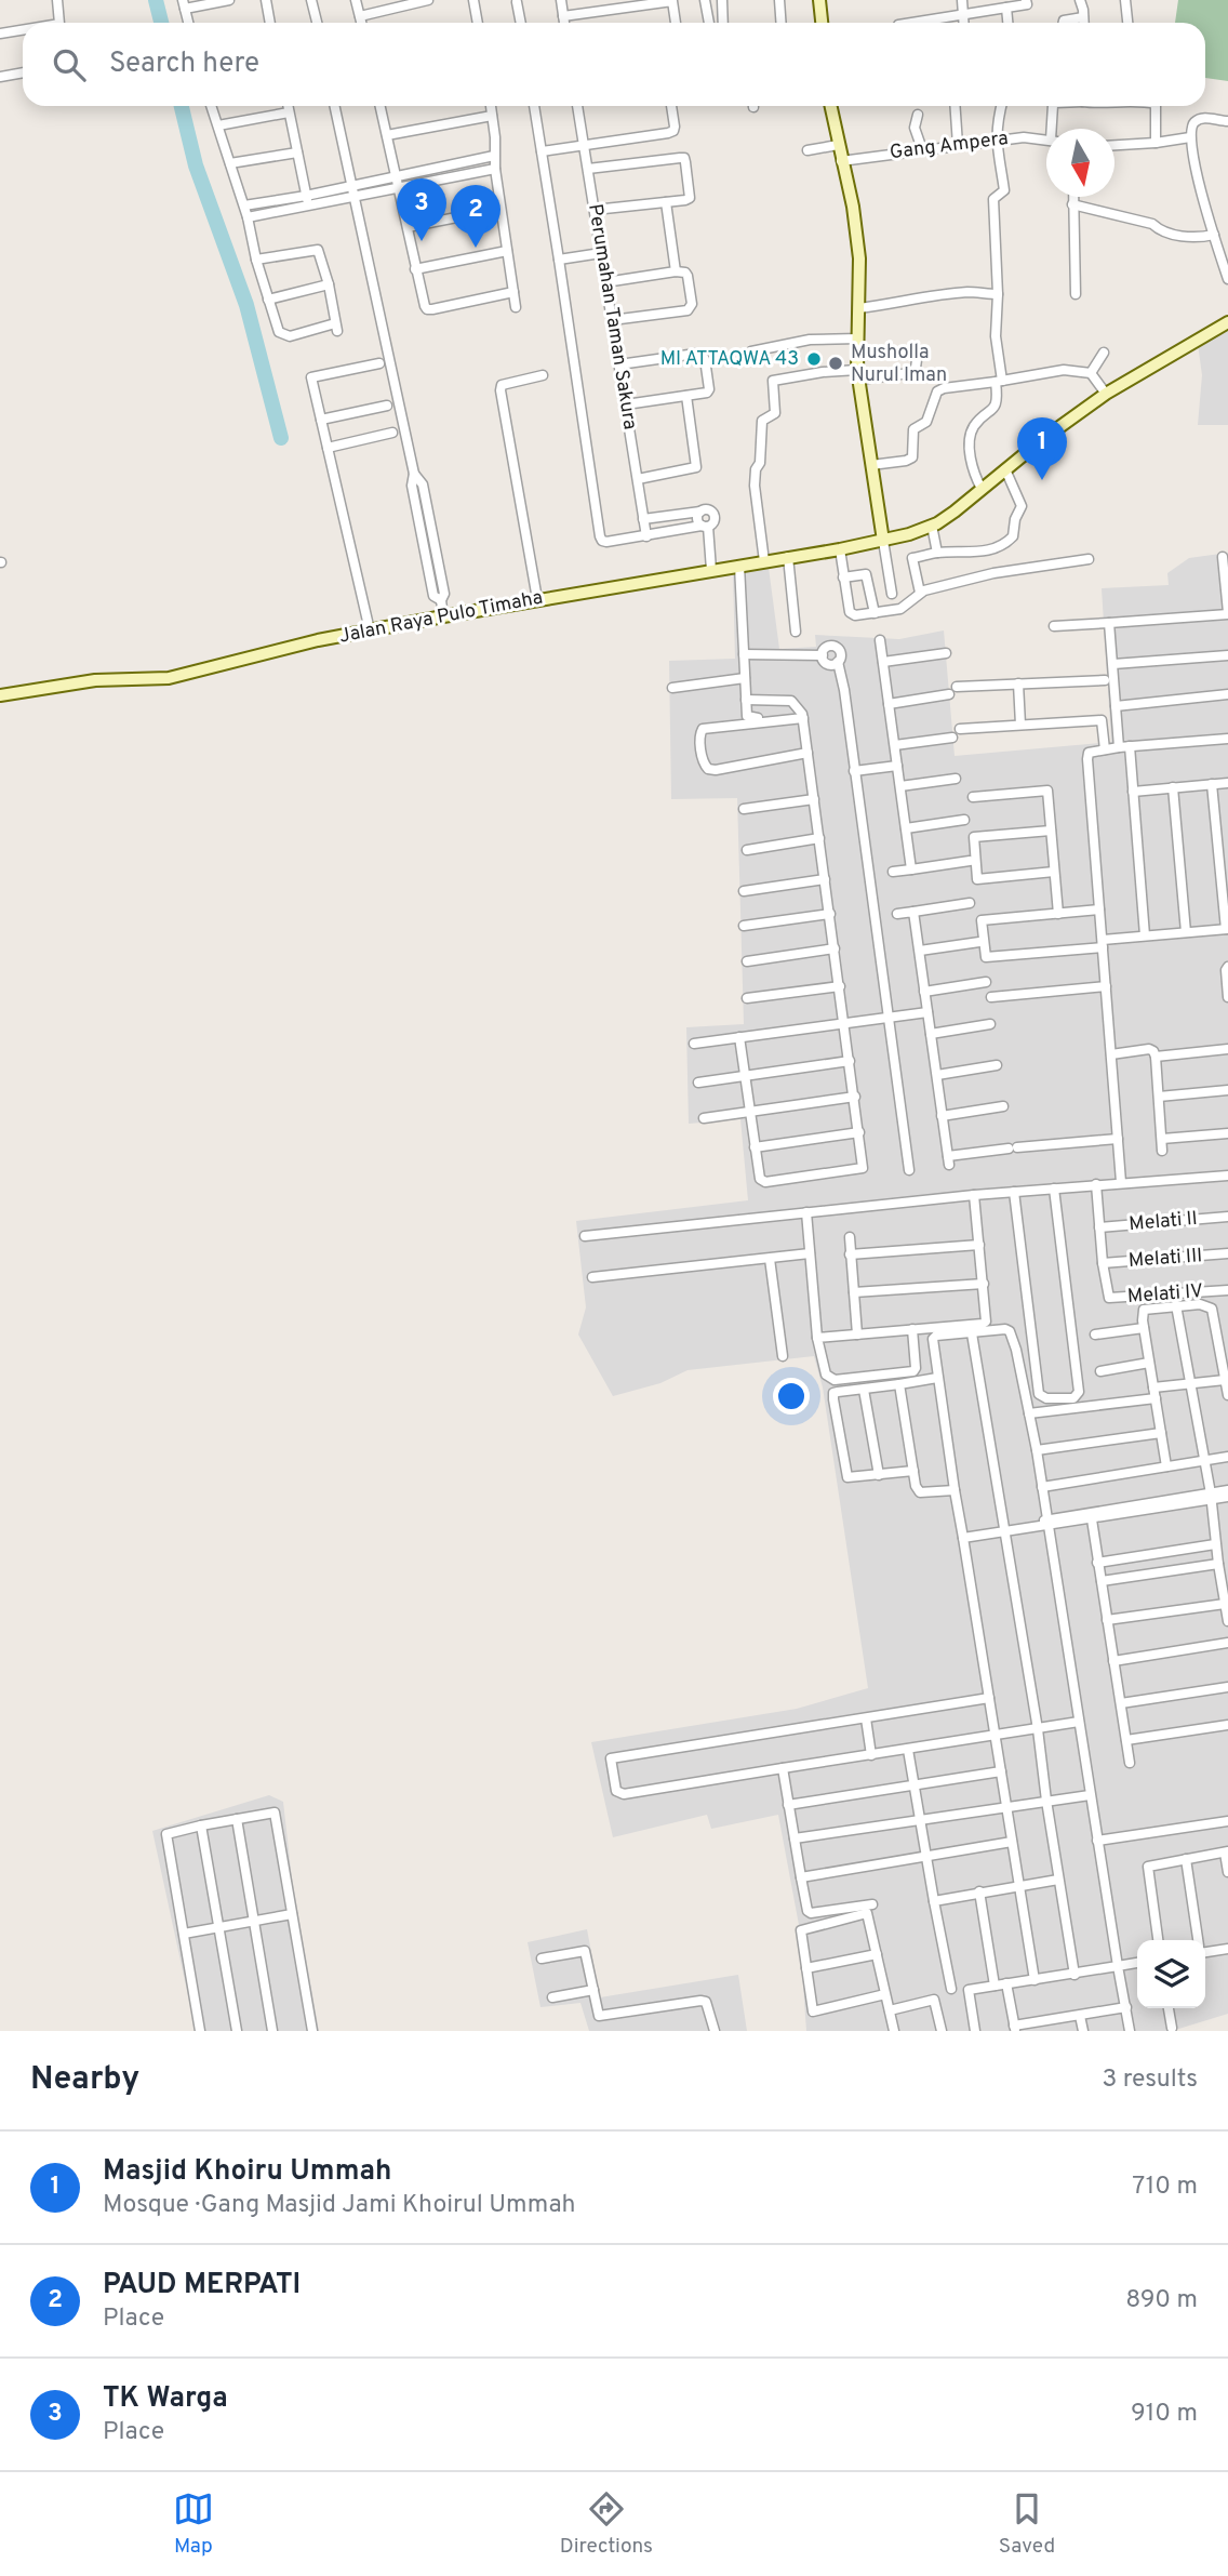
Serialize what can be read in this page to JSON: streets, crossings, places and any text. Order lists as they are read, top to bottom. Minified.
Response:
{"streets":{"street":["Gang Ampera","Perumahan Taman Sakura","Jalan Raya Pulo Timaha","Melati II","Melati III","Melati IV"]},"crossings":[["Melati III","Melati IV"]],"places":["MI ATTAQWA 43","Musholla Nurul Iman"],"north":"bottom","page":{"search":"Search here","pins":["3","2","1"],"heading":["Nearby","3 results"],"list":[{"mark":"1","name":"Masjid Khoiru Ummah","note":"Mosque · Gang Masjid Jami Khoirul Ummah","value":"710 m"},{"mark":"2","name":"PAUD MERPATI","note":"Place","value":"890 m"},{"mark":"3","name":"TK Warga","note":"Place","value":"910 m"}],"nav":["Map","Directions","Saved"]}}
